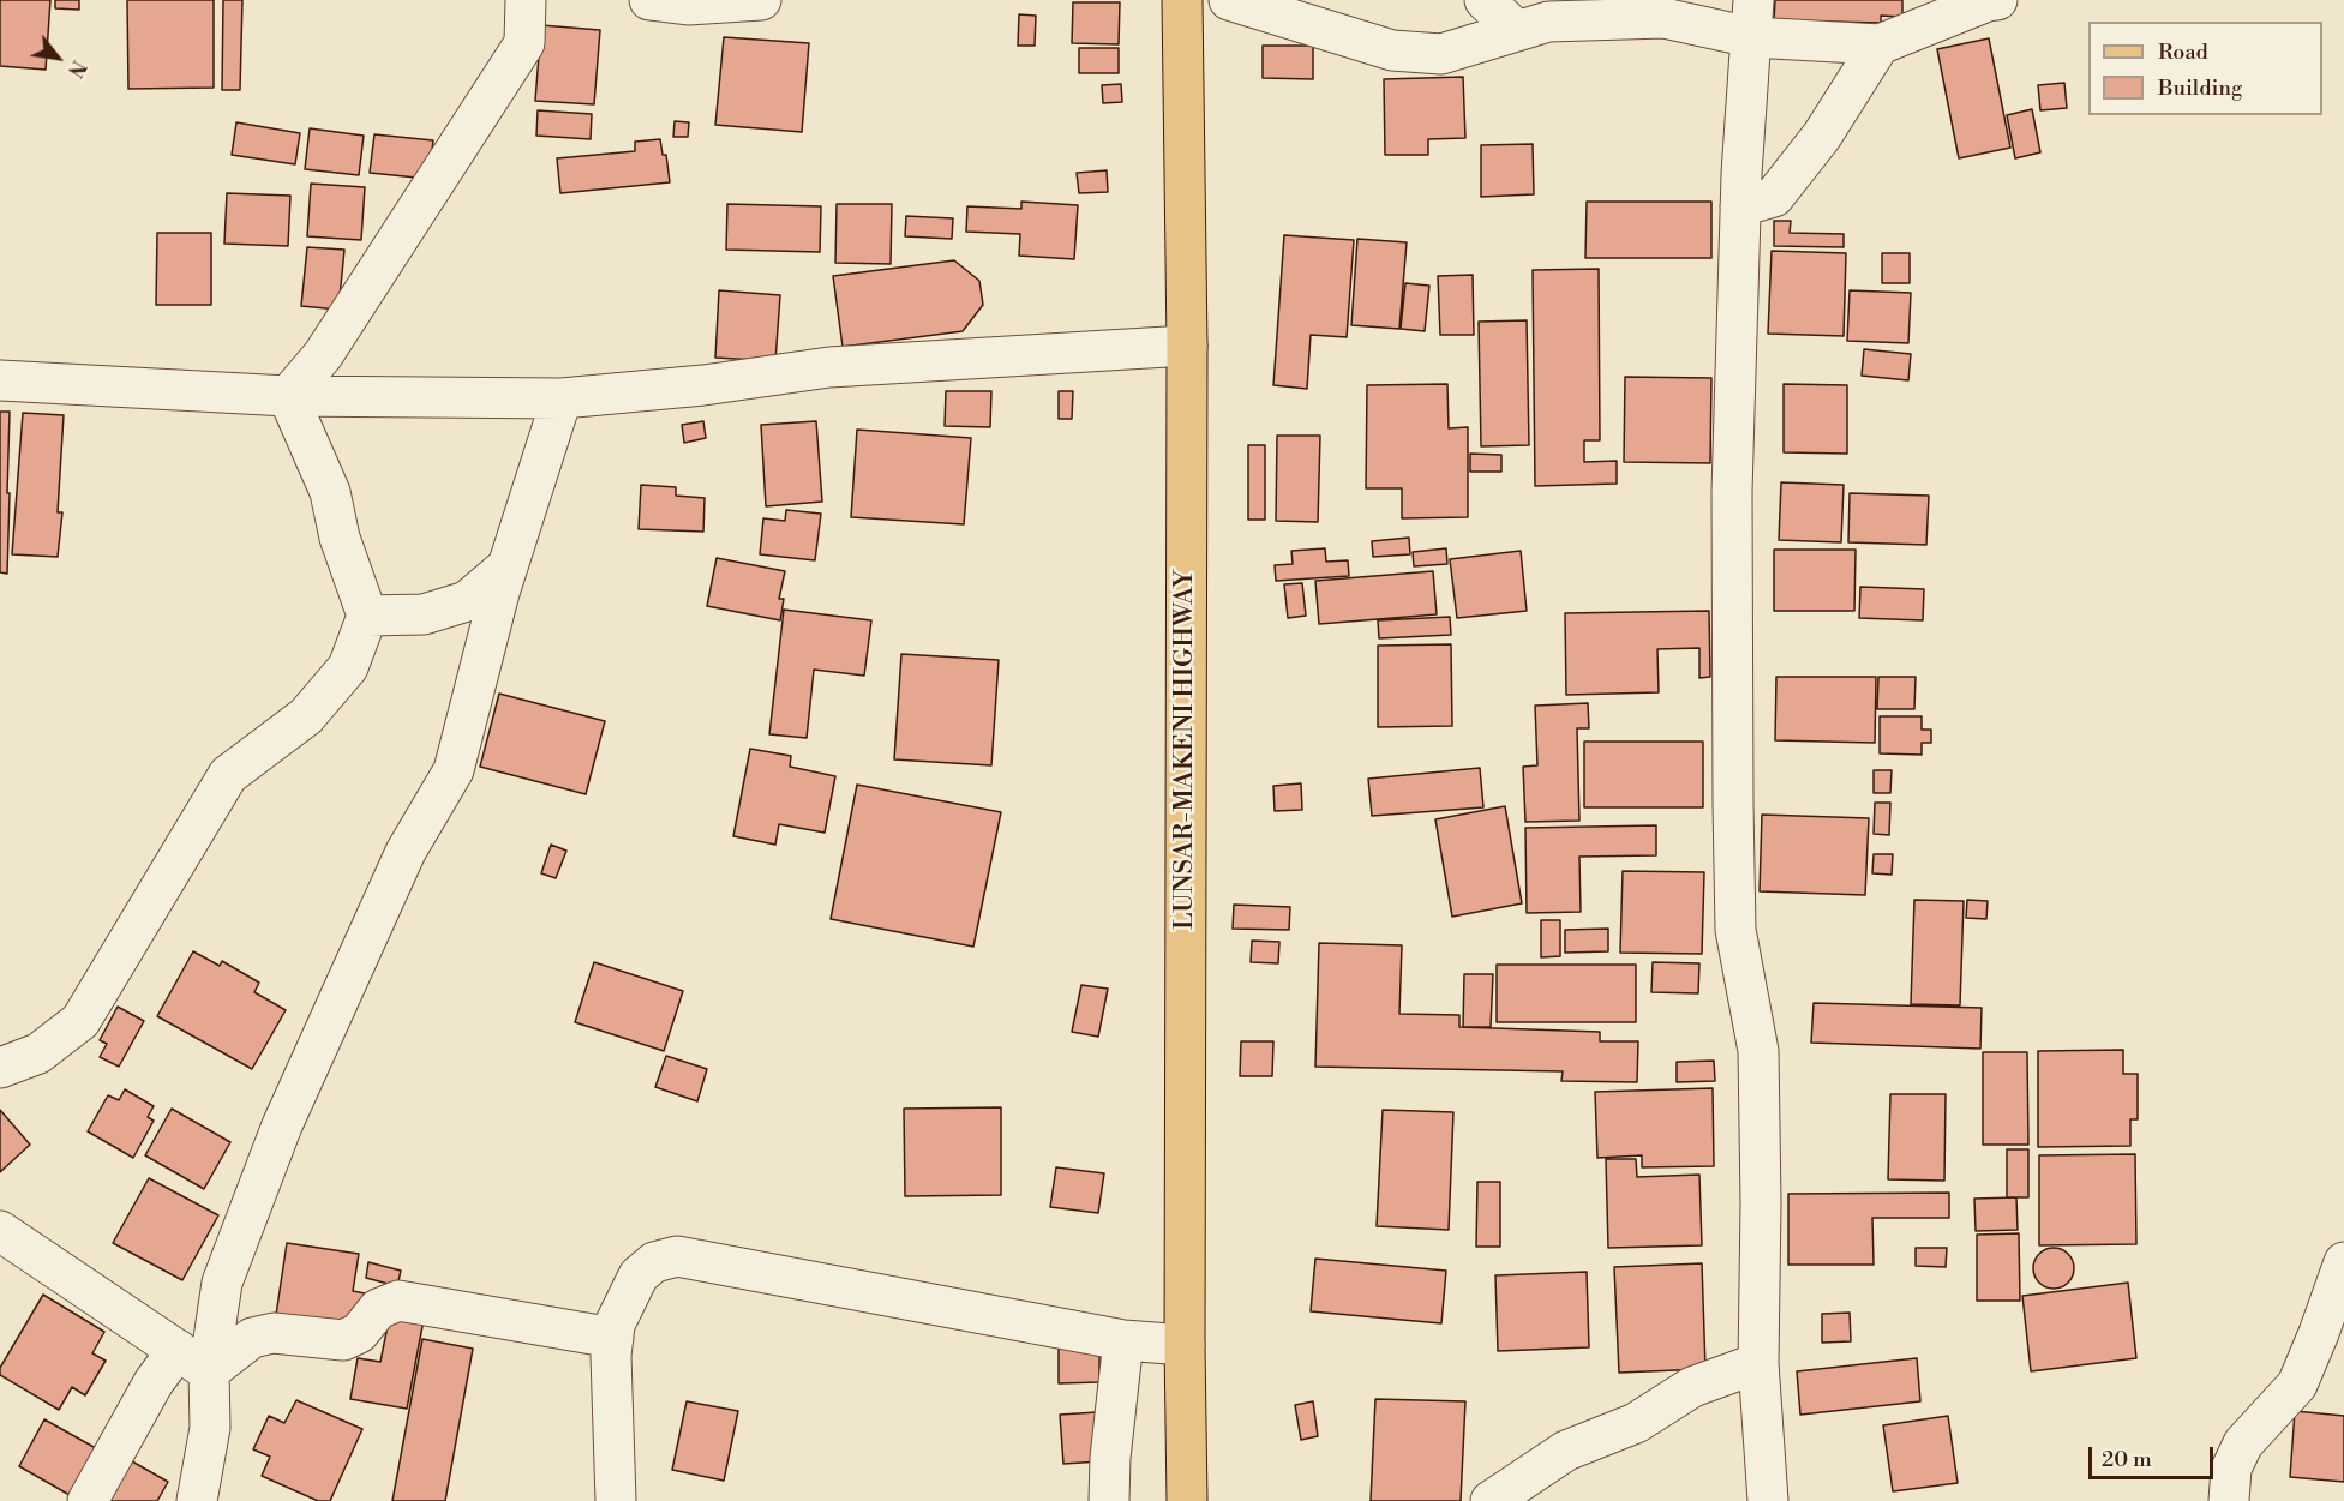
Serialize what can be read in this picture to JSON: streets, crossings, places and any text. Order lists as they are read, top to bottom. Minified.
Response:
{"streets":{"main road":["LUNSAR-MAKENI HIGHWAY"]},"legend":["Road","Building"],"scale_bar":"20 m","north":"bottom right"}
